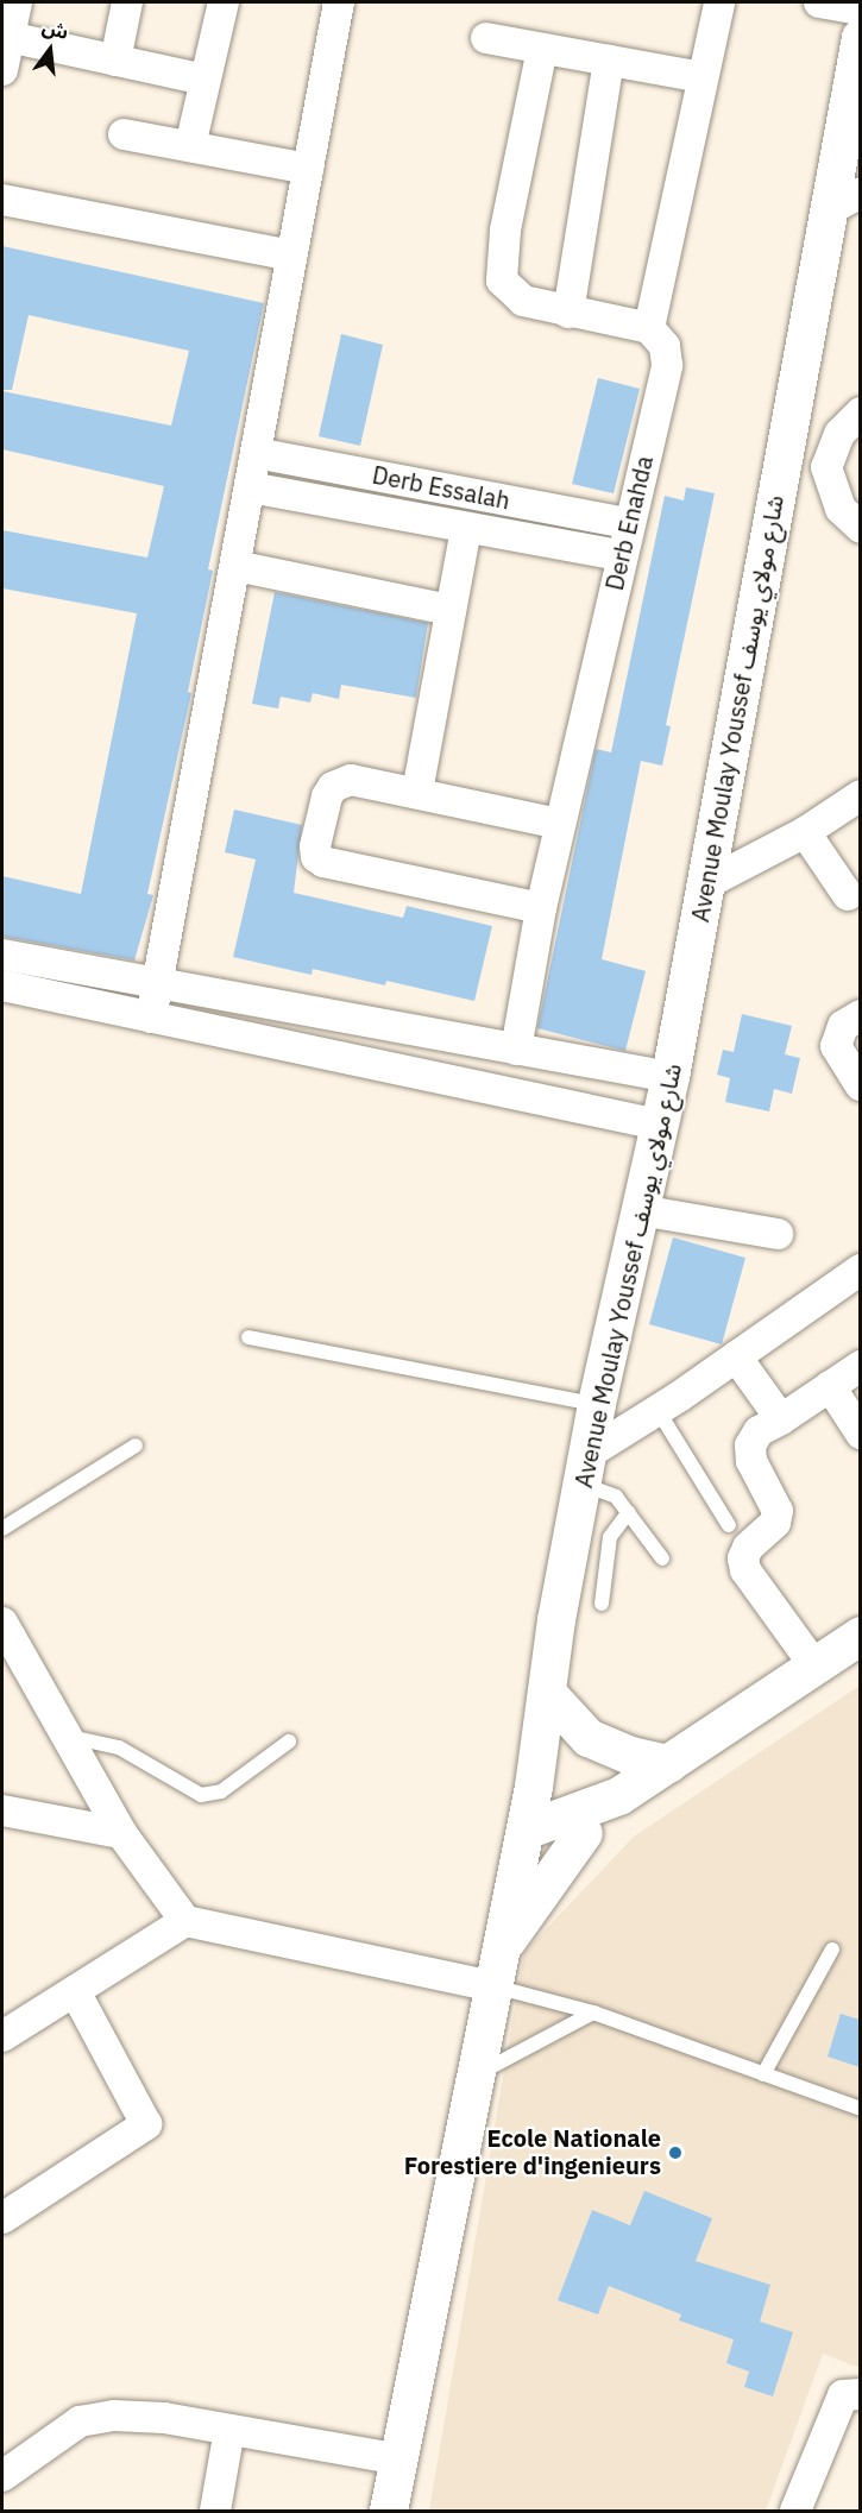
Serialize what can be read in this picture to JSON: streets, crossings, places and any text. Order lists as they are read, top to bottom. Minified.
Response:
{"streets":{"street":["Derb Essalah","Derb Enahda","Avenue Moulay Youssef شارع مولاي يوسف"]},"crossings":[["Derb Essalah","Derb Enahda"]],"places":["Ecole Nationale Forestiere d'ingenieurs"],"north":"top"}
